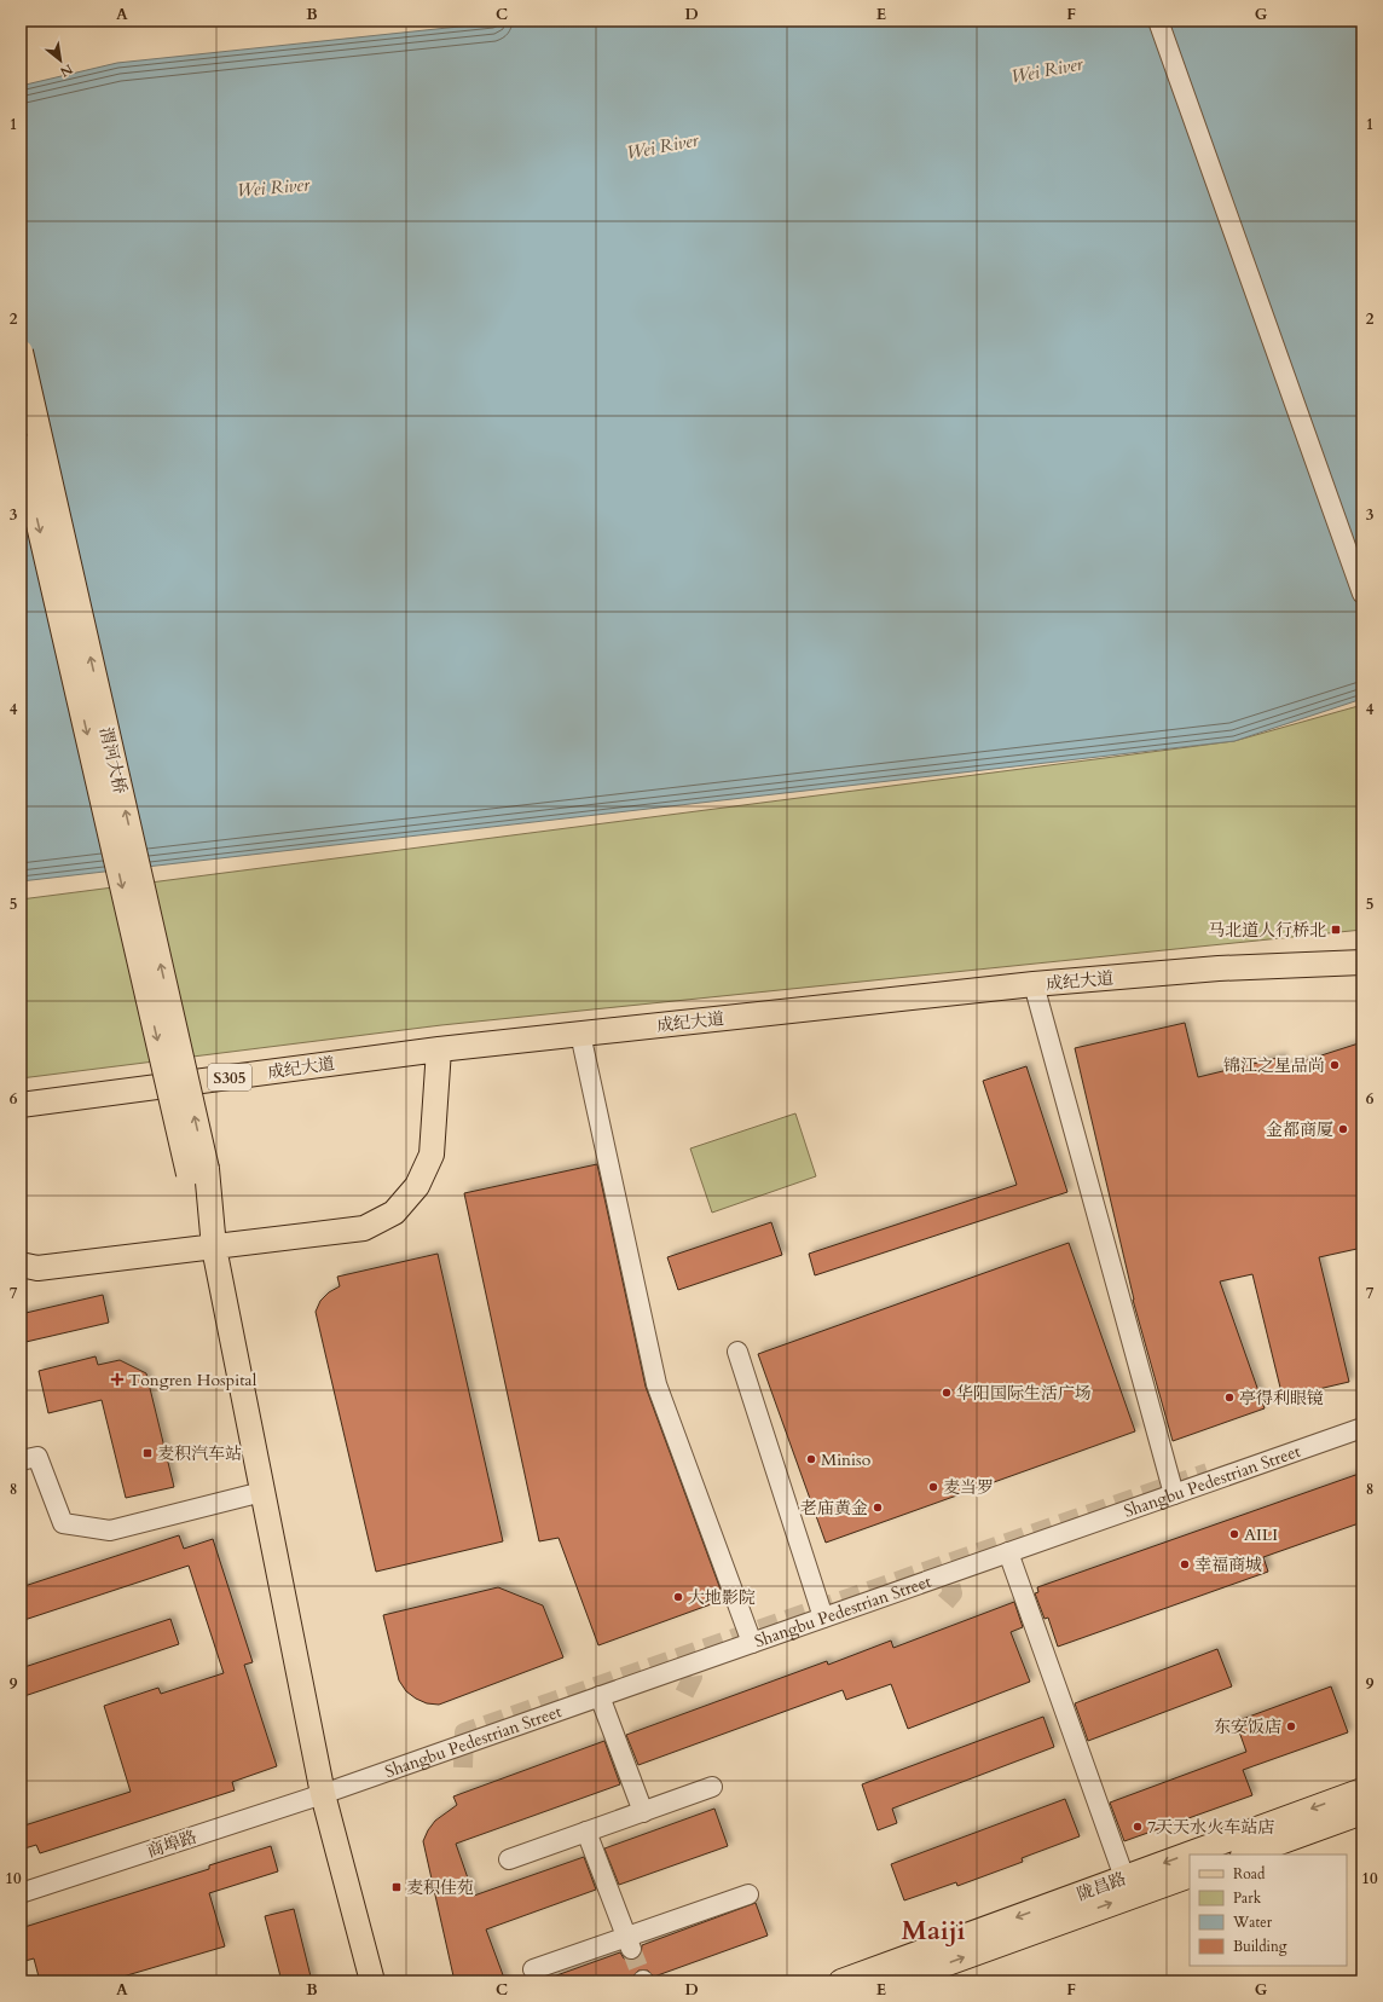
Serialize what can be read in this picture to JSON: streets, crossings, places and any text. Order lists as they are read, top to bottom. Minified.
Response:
{"streets":{"main road":["渭河大桥","成纪大道","S305","陇昌路"],"street":["Shangbu Pedestrian Street","商埠路"]},"crossings":[["Shangbu Pedestrian Street","商埠路"]],"districts":["Maiji"],"water":["Wei River"],"places":{"transit":["马北道人行桥北","麦积汽车站","麦积佳苑"],"other":["锦江之星品尚","金都商厦","华阳国际生活广场","亭得利眼镜","Miniso","麦当罗","老庙黄金","AILI","幸福商城","大地影院","东安饭店","7天天水火车站店"],"health":["Tongren Hospital"]},"legend":["Road","Park","Water","Building"],"north":"bottom right","grid":{"columns":["A","B","C","D","E","F","G"],"rows":["1","2","3","4","5","6","7","8","9","10"]}}
